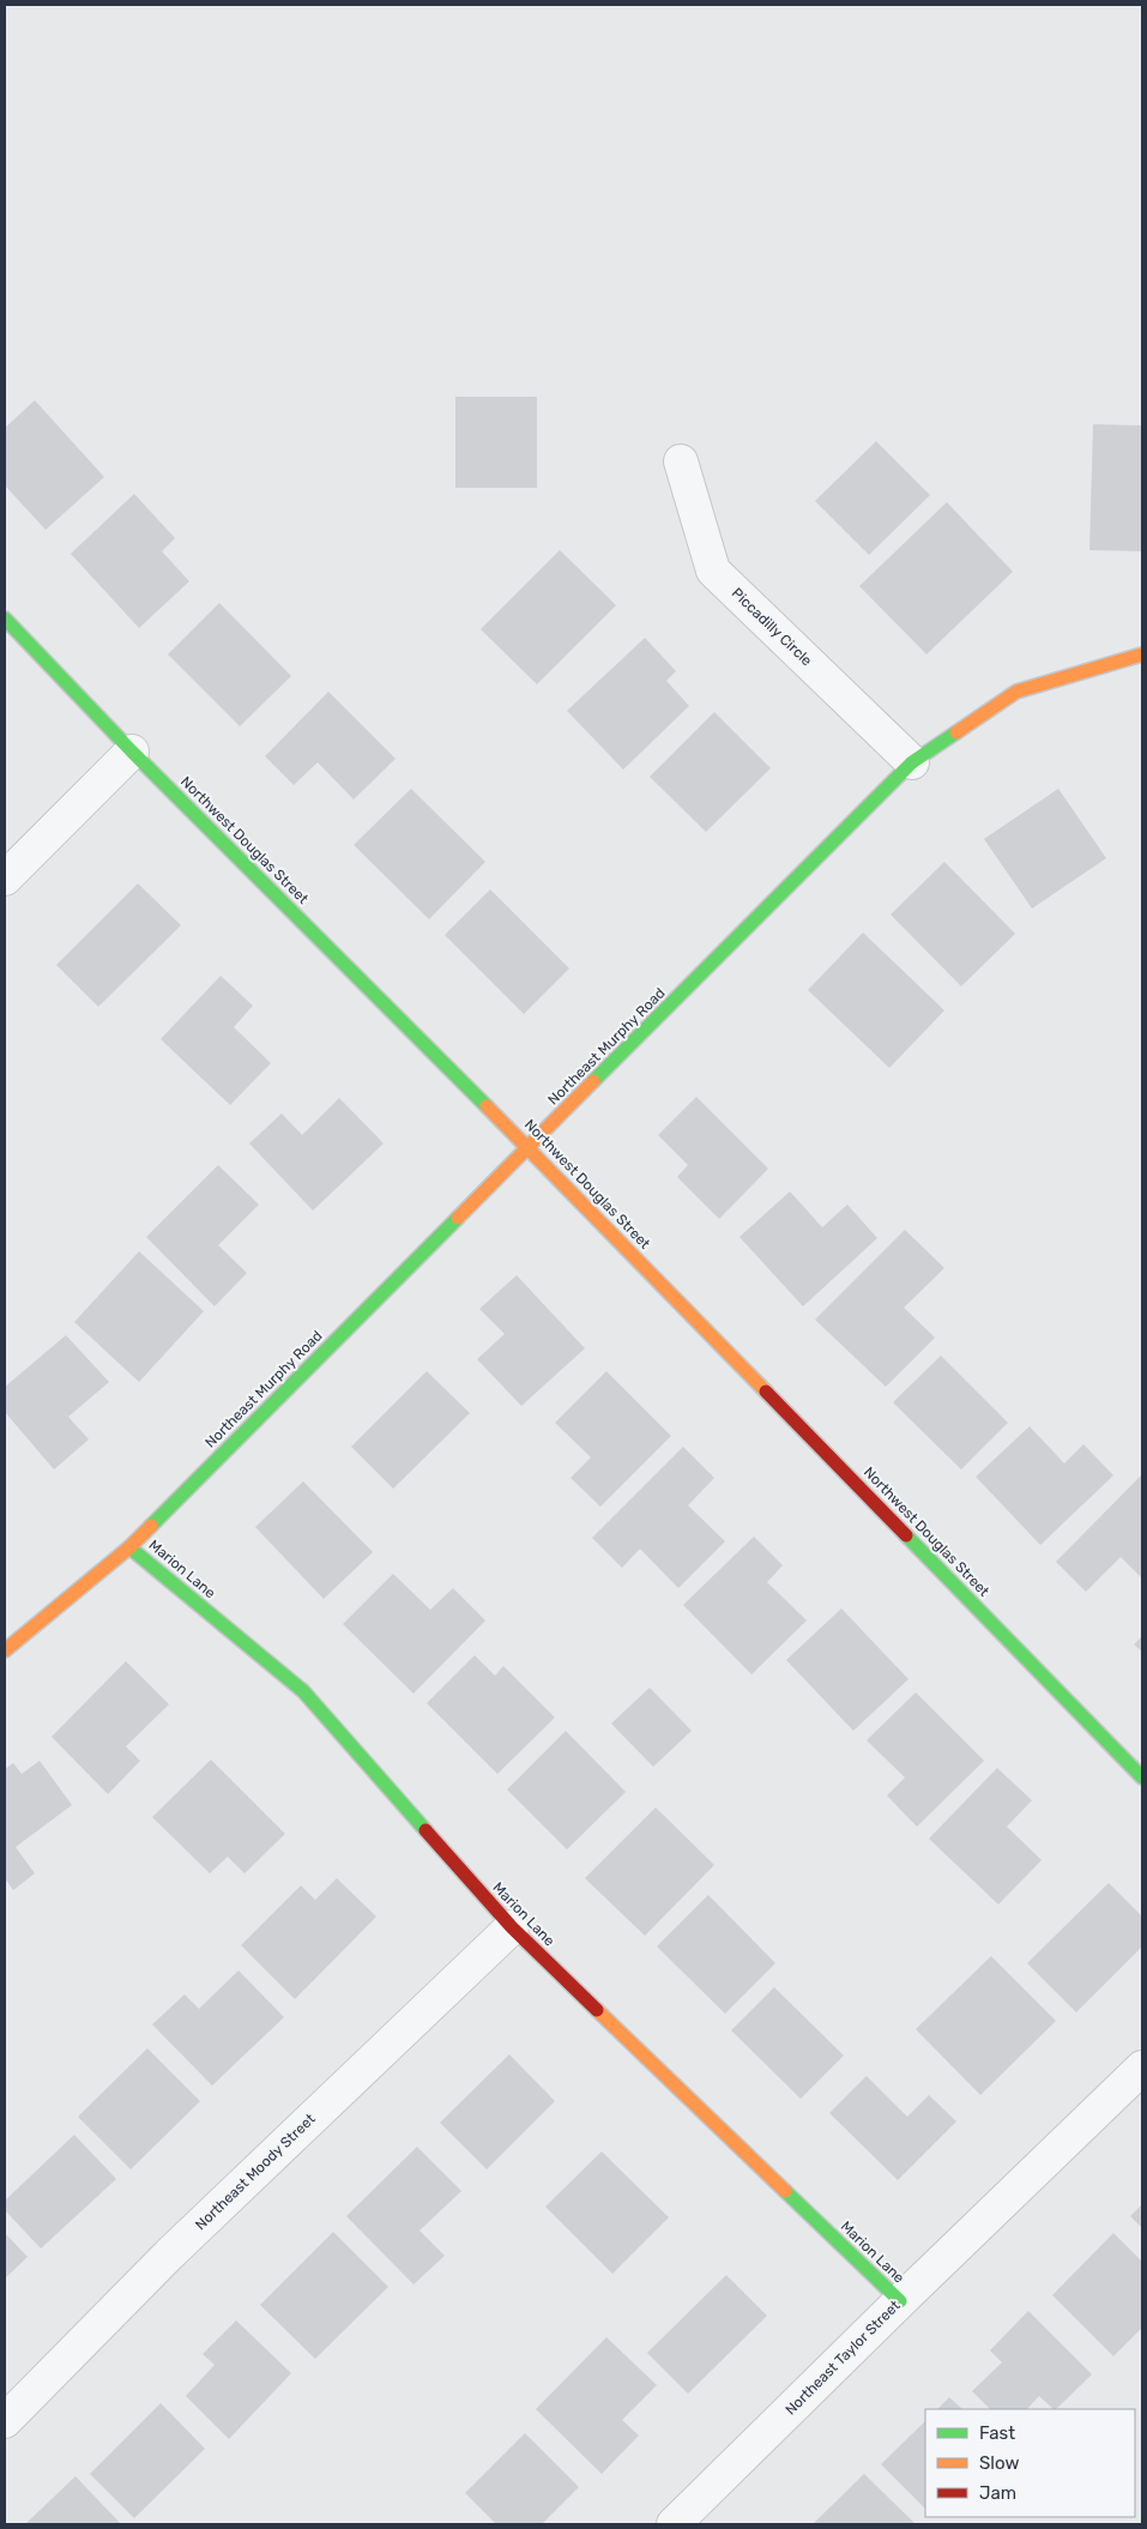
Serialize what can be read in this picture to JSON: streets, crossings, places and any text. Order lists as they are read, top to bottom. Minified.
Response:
{"streets":{"street":["Piccadilly Circle","Northwest Douglas Street","Northeast Murphy Road","Marion Lane","Northeast Moody Street","Northeast Taylor Street"]},"crossings":[["Piccadilly Circle","Northeast Murphy Road"],["Northwest Douglas Street","Northeast Murphy Road"],["Northeast Murphy Road","Marion Lane"],["Marion Lane","Northeast Moody Street"],["Marion Lane","Northeast Taylor Street"]],"legend":["Fast","Slow","Jam"]}
